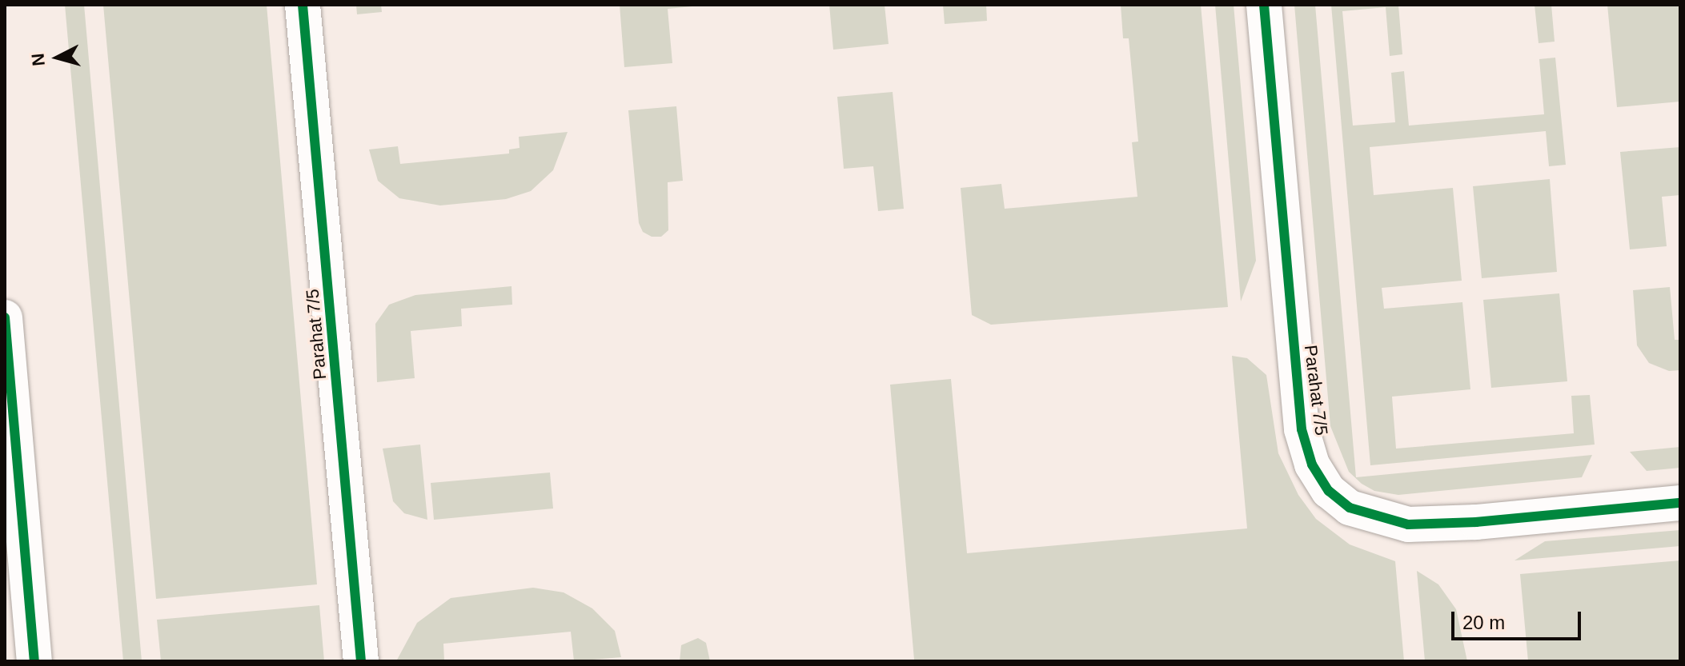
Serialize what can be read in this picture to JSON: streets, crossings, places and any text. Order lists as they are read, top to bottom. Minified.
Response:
{"streets":{"street":["Parahat 7/5"]},"scale_bar":"20 m","north":"left"}
